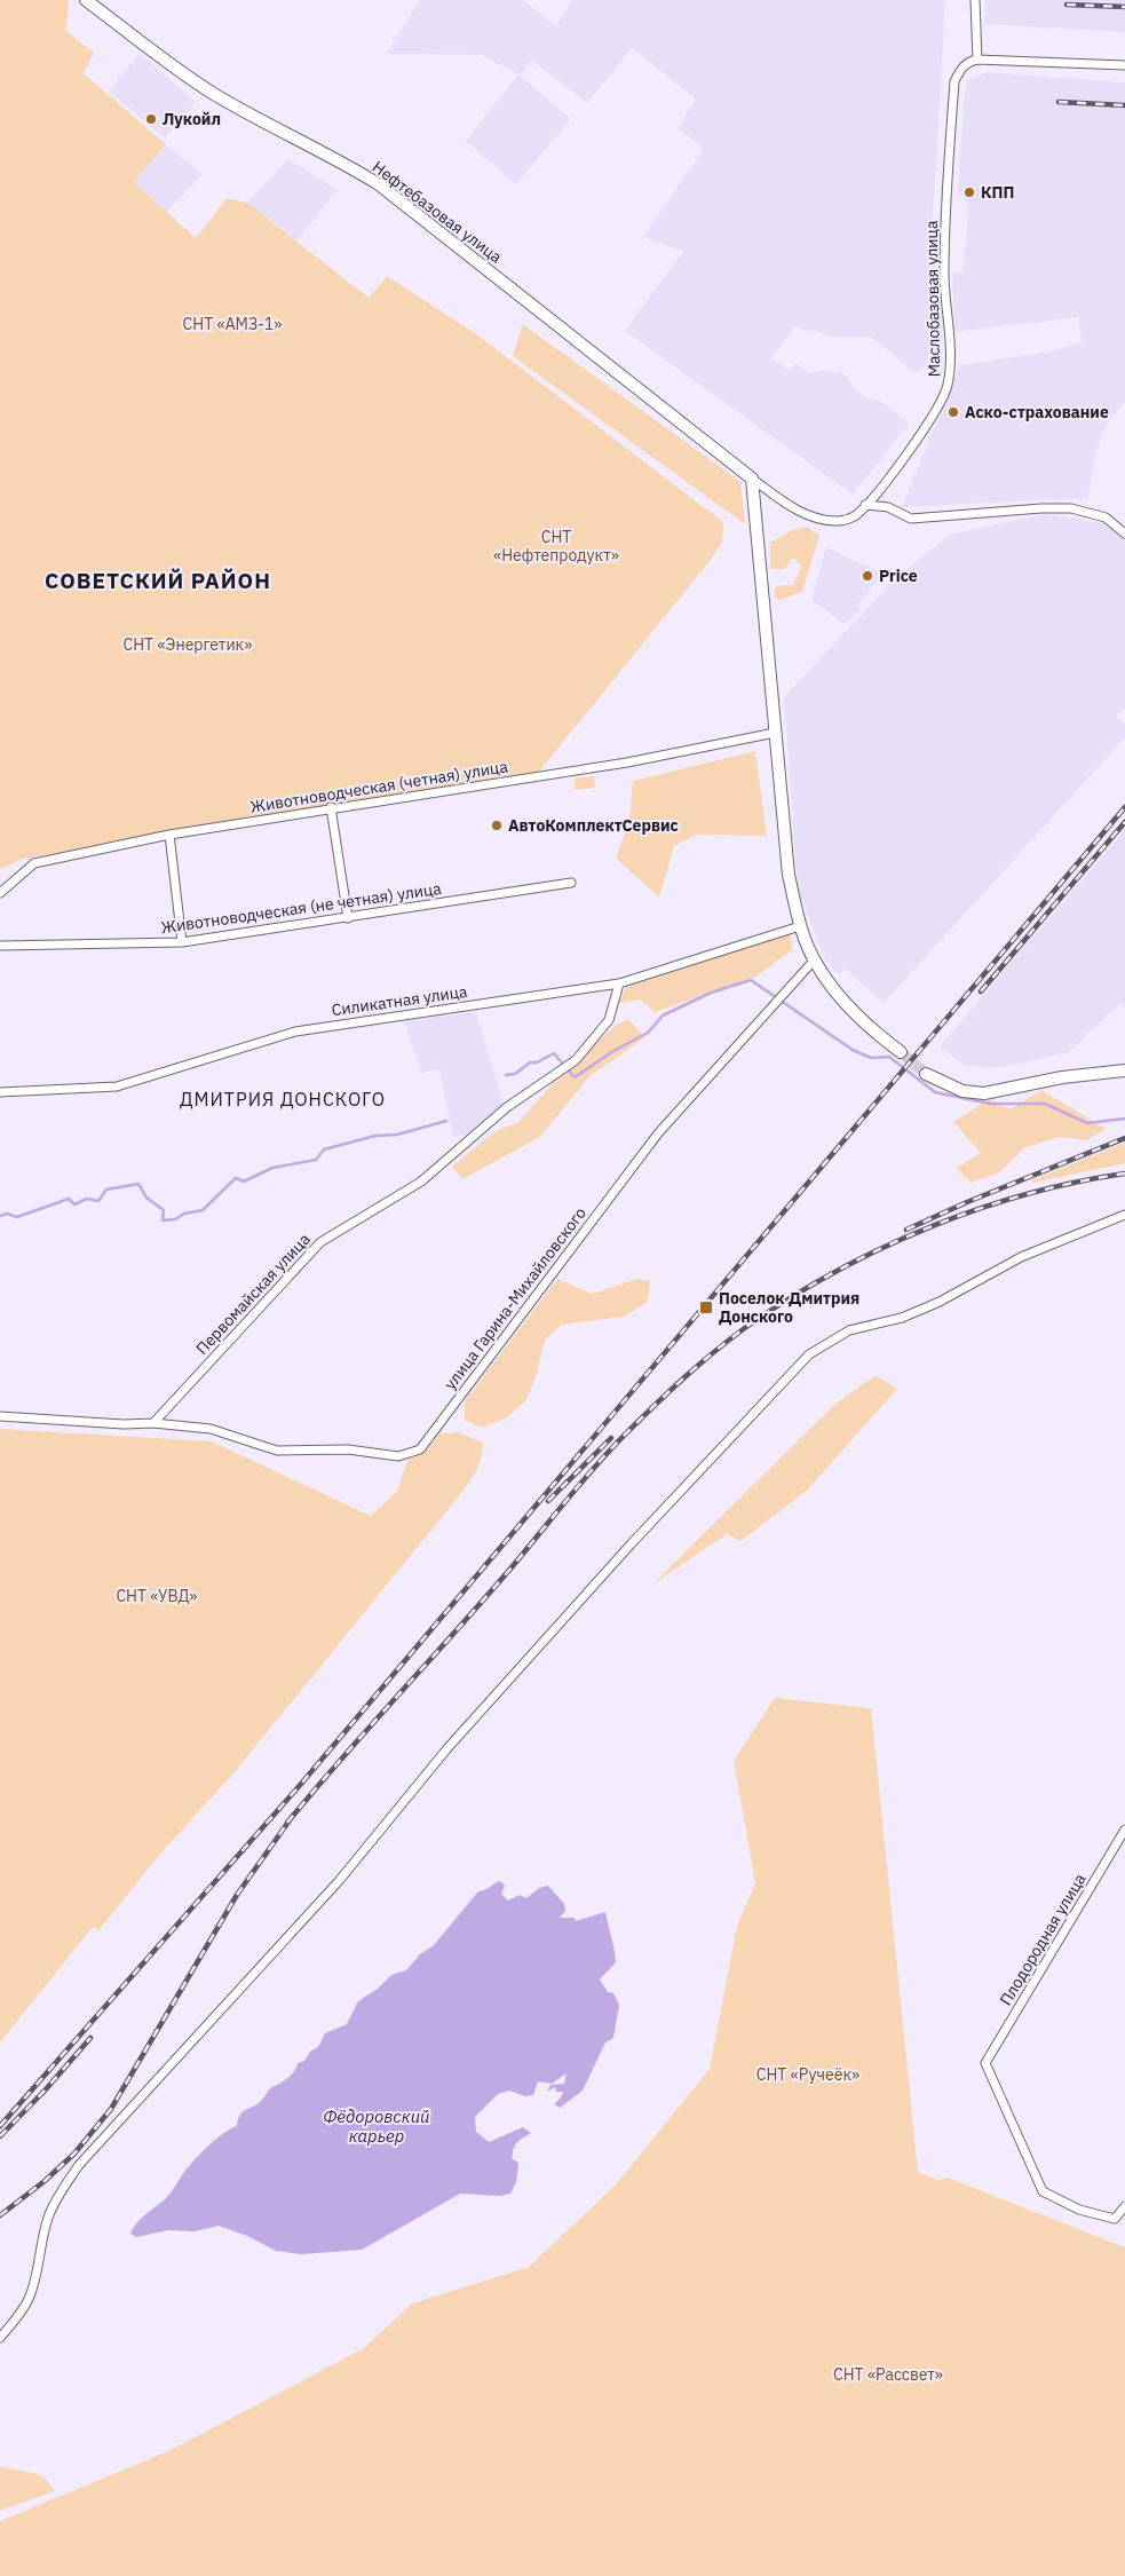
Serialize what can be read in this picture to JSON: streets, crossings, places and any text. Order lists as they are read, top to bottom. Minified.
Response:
{"streets":{"street":["Нефтебазовая улица","Маслобазовая улица","Животноводческая (четная) улица","Животноводческая (не четная) улица","Силикатная улица","Первомайская улица","улица Гарина-Михайловского","Плодородная улица"]},"crossings":[["Нефтебазовая улица","Маслобазовая улица"],["Силикатная улица","Первомайская улица"],["Первомайская улица","улица Гарина-Михайловского"]],"districts":["СОВЕТСКИЙ РАЙОН","ДМИТРИЯ ДОНСКОГО"],"water":["Фёдоровский карьер"],"parks":["СНТ «АМЗ-1»","СНТ «Нефтепродукт»","СНТ «Энергетик»","СНТ «УВД»","СНТ «Ручеёк»","СНТ «Рассвет»"],"places":{"other":["Лукойл","КПП","Аско-страхование","Price","АвтоКомплектСервис"],"transit":["Поселок Дмитрия Донского"]}}
